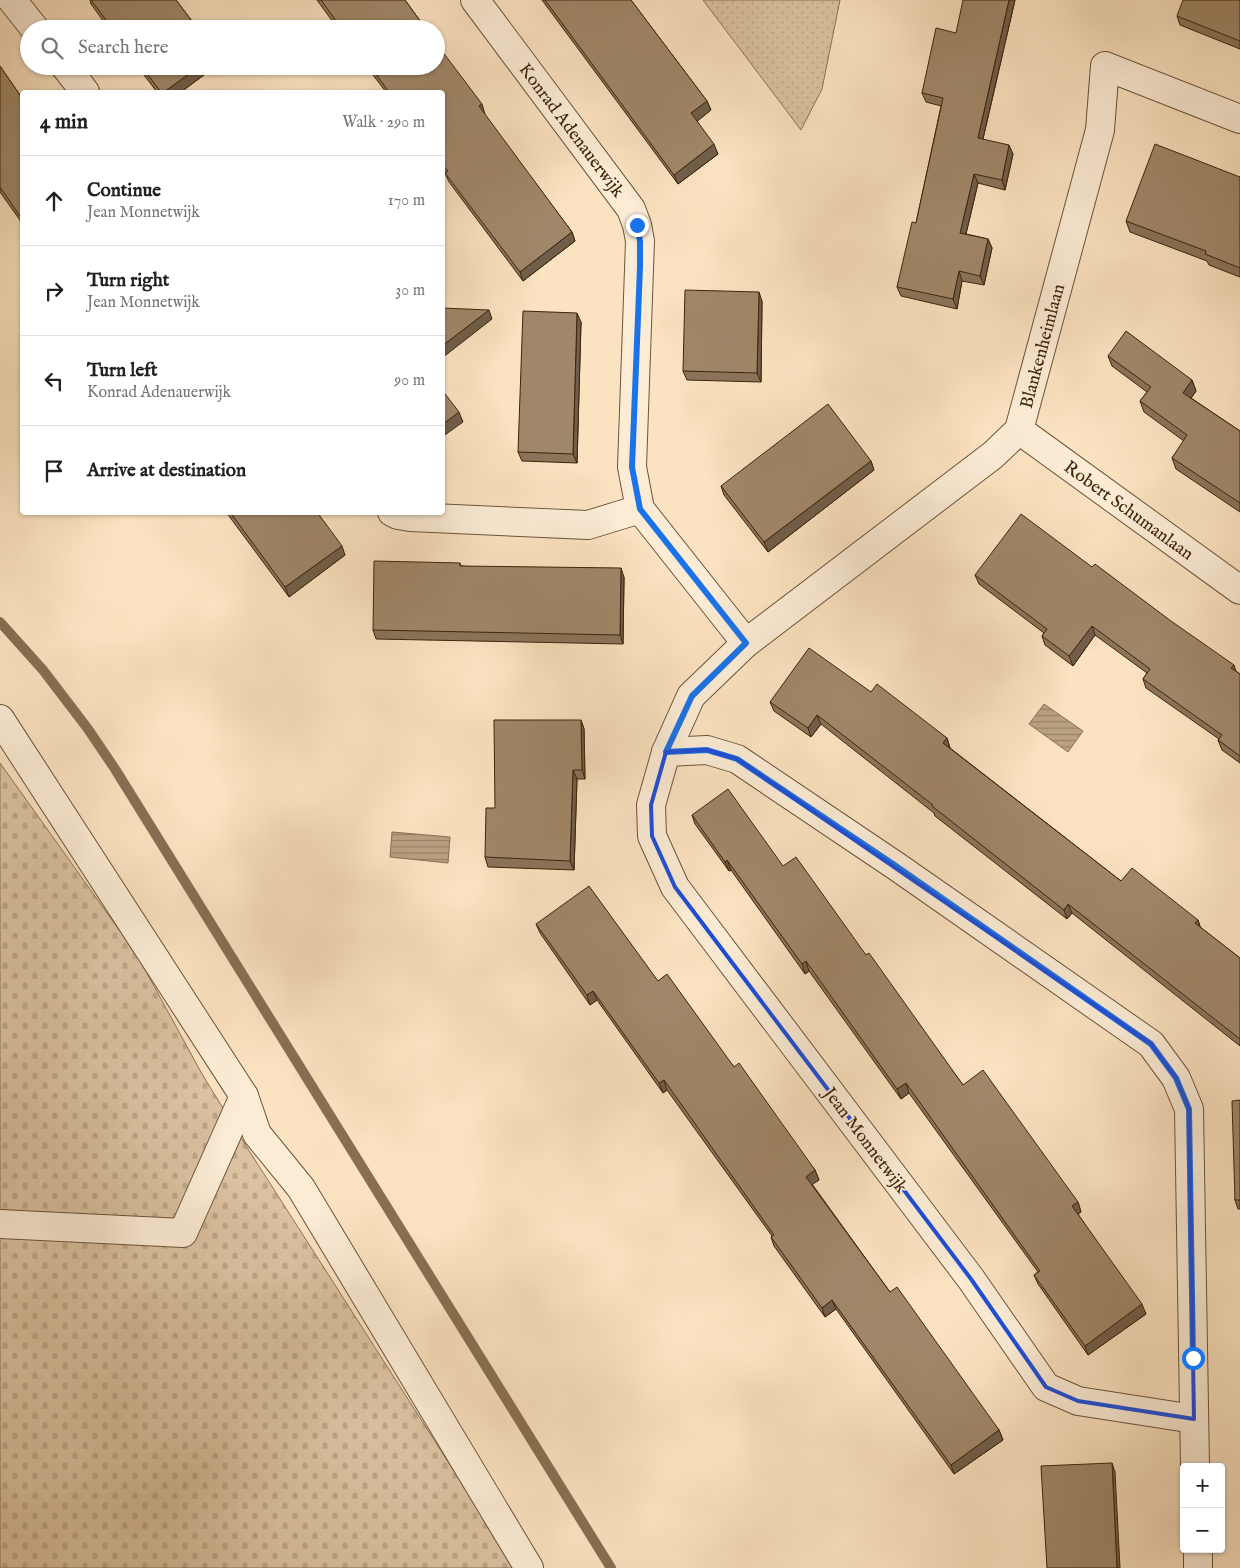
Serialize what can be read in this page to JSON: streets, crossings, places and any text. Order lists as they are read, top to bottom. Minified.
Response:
{"streets":{"street":["Konrad Adenauerwijk","Blankenheimlaan","Robert Schumanlaan","Jean Monnetwijk"]},"crossings":[["Konrad Adenauerwijk","Blankenheimlaan"],["Konrad Adenauerwijk","Jean Monnetwijk"],["Blankenheimlaan","Robert Schumanlaan"],["Blankenheimlaan","Jean Monnetwijk"]],"page":{"search":"Search here","heading":["4 min","Walk · 290 m"],"list":[["Continue","Jean Monnetwijk","170 m"],["Turn right","Jean Monnetwijk","30 m"],["Turn left","Konrad Adenauerwijk","90 m"],"Arrive at destination"],"map_buttons":["+","−"]}}
